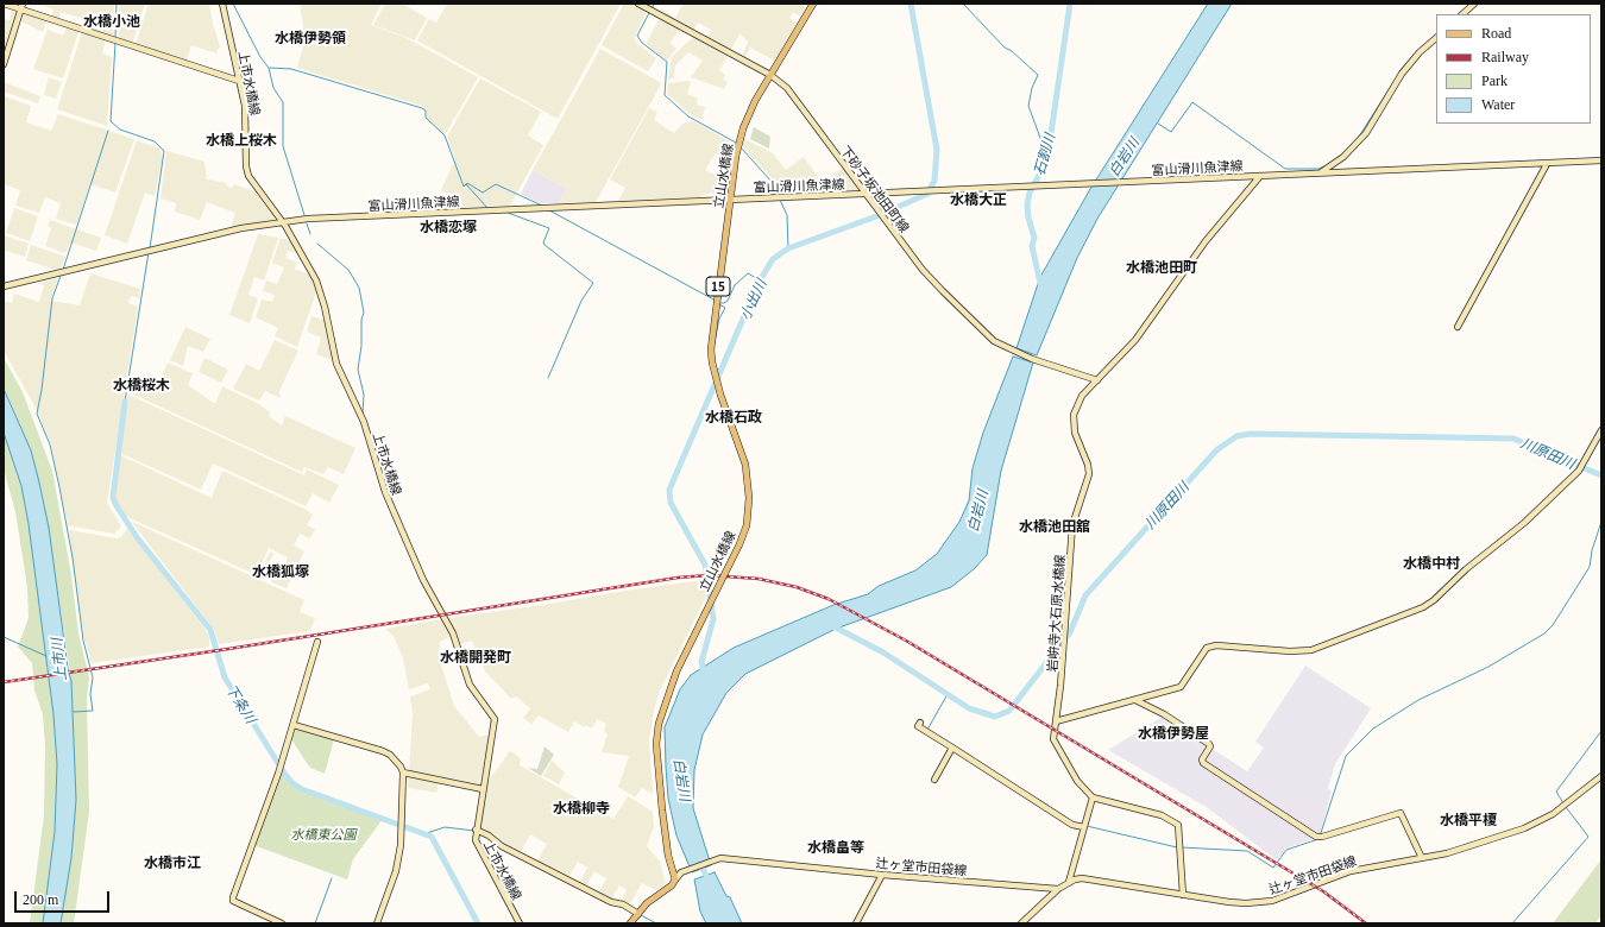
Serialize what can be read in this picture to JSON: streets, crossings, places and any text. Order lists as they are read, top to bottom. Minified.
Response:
{"streets":{"main road":["上市水橋線","富山滑川魚津線","立山水橋線","下砂子坂池田町線","15","岩峅寺大石原水橋線","辻ヶ堂市田袋線"]},"crossings":[["上市水橋線","富山滑川魚津線"],["富山滑川魚津線","立山水橋線"],["富山滑川魚津線","下砂子坂池田町線"],["富山滑川魚津線","岩峅寺大石原水橋線"],["立山水橋線","下砂子坂池田町線"],["立山水橋線","辻ヶ堂市田袋線"],["下砂子坂池田町線","岩峅寺大石原水橋線"]],"districts":["水橋小池","水橋伊勢領","水橋上桜木","水橋大正","水橋恋塚","水橋池田町","水橋桜木","水橋石政","水橋池田舘","水橋中村","水橋狐塚","水橋開発町","水橋伊勢屋","水橋柳寺","水橋平榎","水橋畠等","水橋市江"],"water":["石割川","白岩川","小出川","川原田川","上市川","下条川"],"parks":["水橋東公園"],"legend":["Road","Railway","Park","Water"],"scale_bar":"200 m"}
